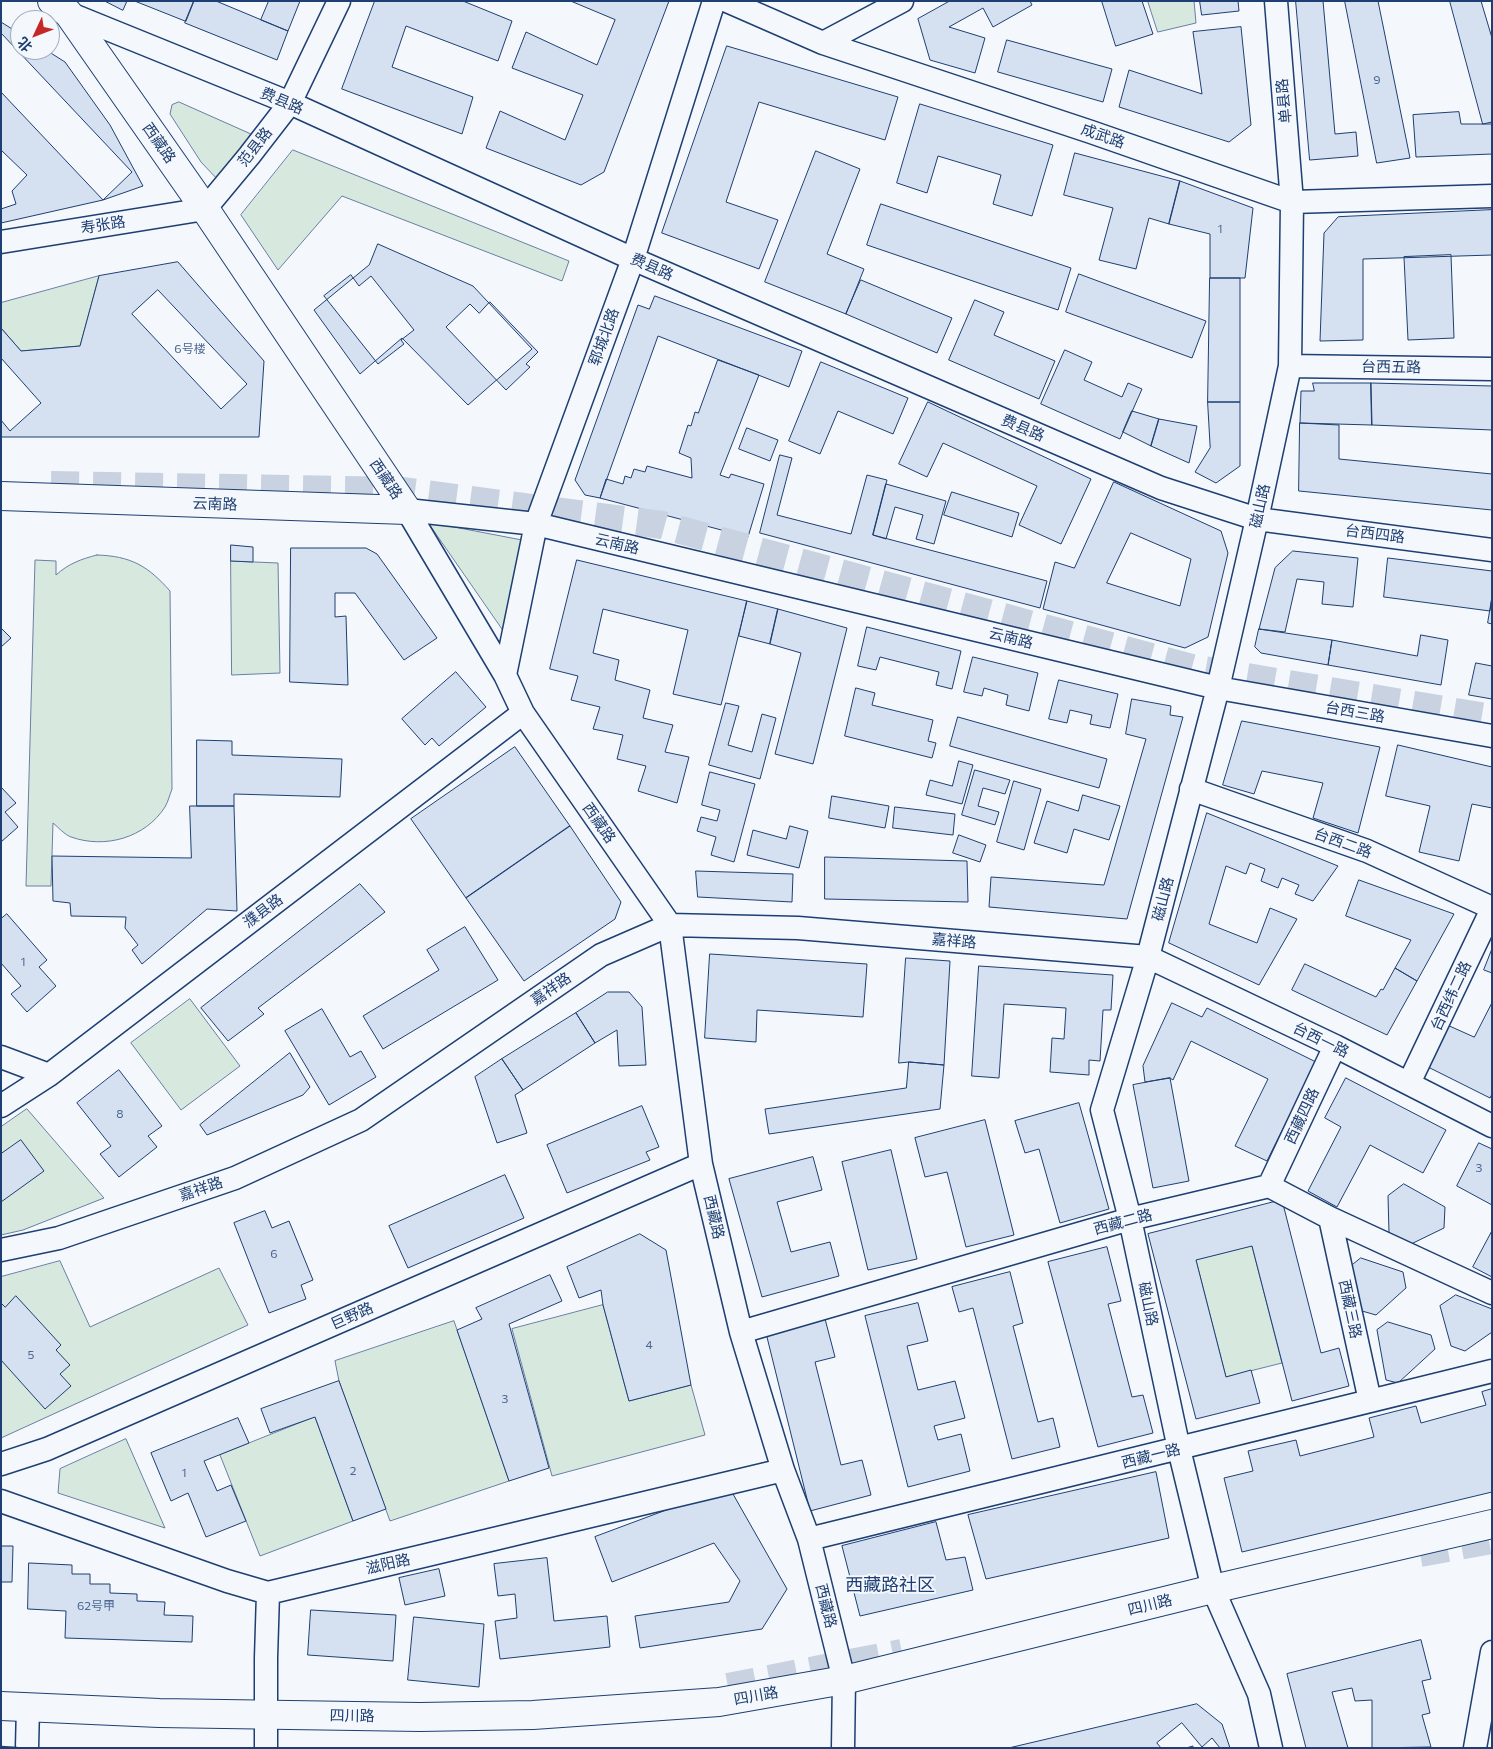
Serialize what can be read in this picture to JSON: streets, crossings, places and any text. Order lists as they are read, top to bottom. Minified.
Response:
{"streets":{"main road":["西藏路","云南路","四川路"],"street":["费县路","单县路","成武路","范县路","寿张路","郓城北路","台西五路","磁山路","台西四路","台西三路","台西二路","濮县路","嘉祥路","台西纬二路","台西一路","西藏四路","西藏二路","西藏三路","巨野路","西藏一路","滋阳路"]},"crossings":[["费县路","西藏路"],["费县路","范县路"],["费县路","郓城北路"],["费县路","磁山路"],["费县路","台西四路"],["单县路","成武路"],["单县路","磁山路"],["成武路","磁山路"],["西藏路","范县路"],["西藏路","寿张路"],["西藏路","郓城北路"],["西藏路","云南路"],["西藏路","濮县路"],["西藏路","嘉祥路"],["西藏路","西藏二路"],["西藏路","巨野路"],["西藏路","西藏一路"],["西藏路","滋阳路"],["西藏路","四川路"],["范县路","寿张路"],["郓城北路","云南路"],["台西五路","磁山路"],["云南路","磁山路"],["云南路","台西三路"],["磁山路","台西四路"],["磁山路","台西三路"],["磁山路","台西二路"],["磁山路","嘉祥路"],["磁山路","台西一路"],["磁山路","西藏二路"],["磁山路","西藏一路"],["磁山路","四川路"],["台西二路","台西纬二路"],["嘉祥路","台西一路"],["台西纬二路","台西一路"],["台西一路","西藏四路"],["西藏四路","西藏二路"],["西藏三路","西藏一路"]],"districts":["西藏路社区"],"house_numbers":["9","1","6号楼","1","8","3","6","4","5","3","2","1","62号甲"],"north":"bottom left"}
